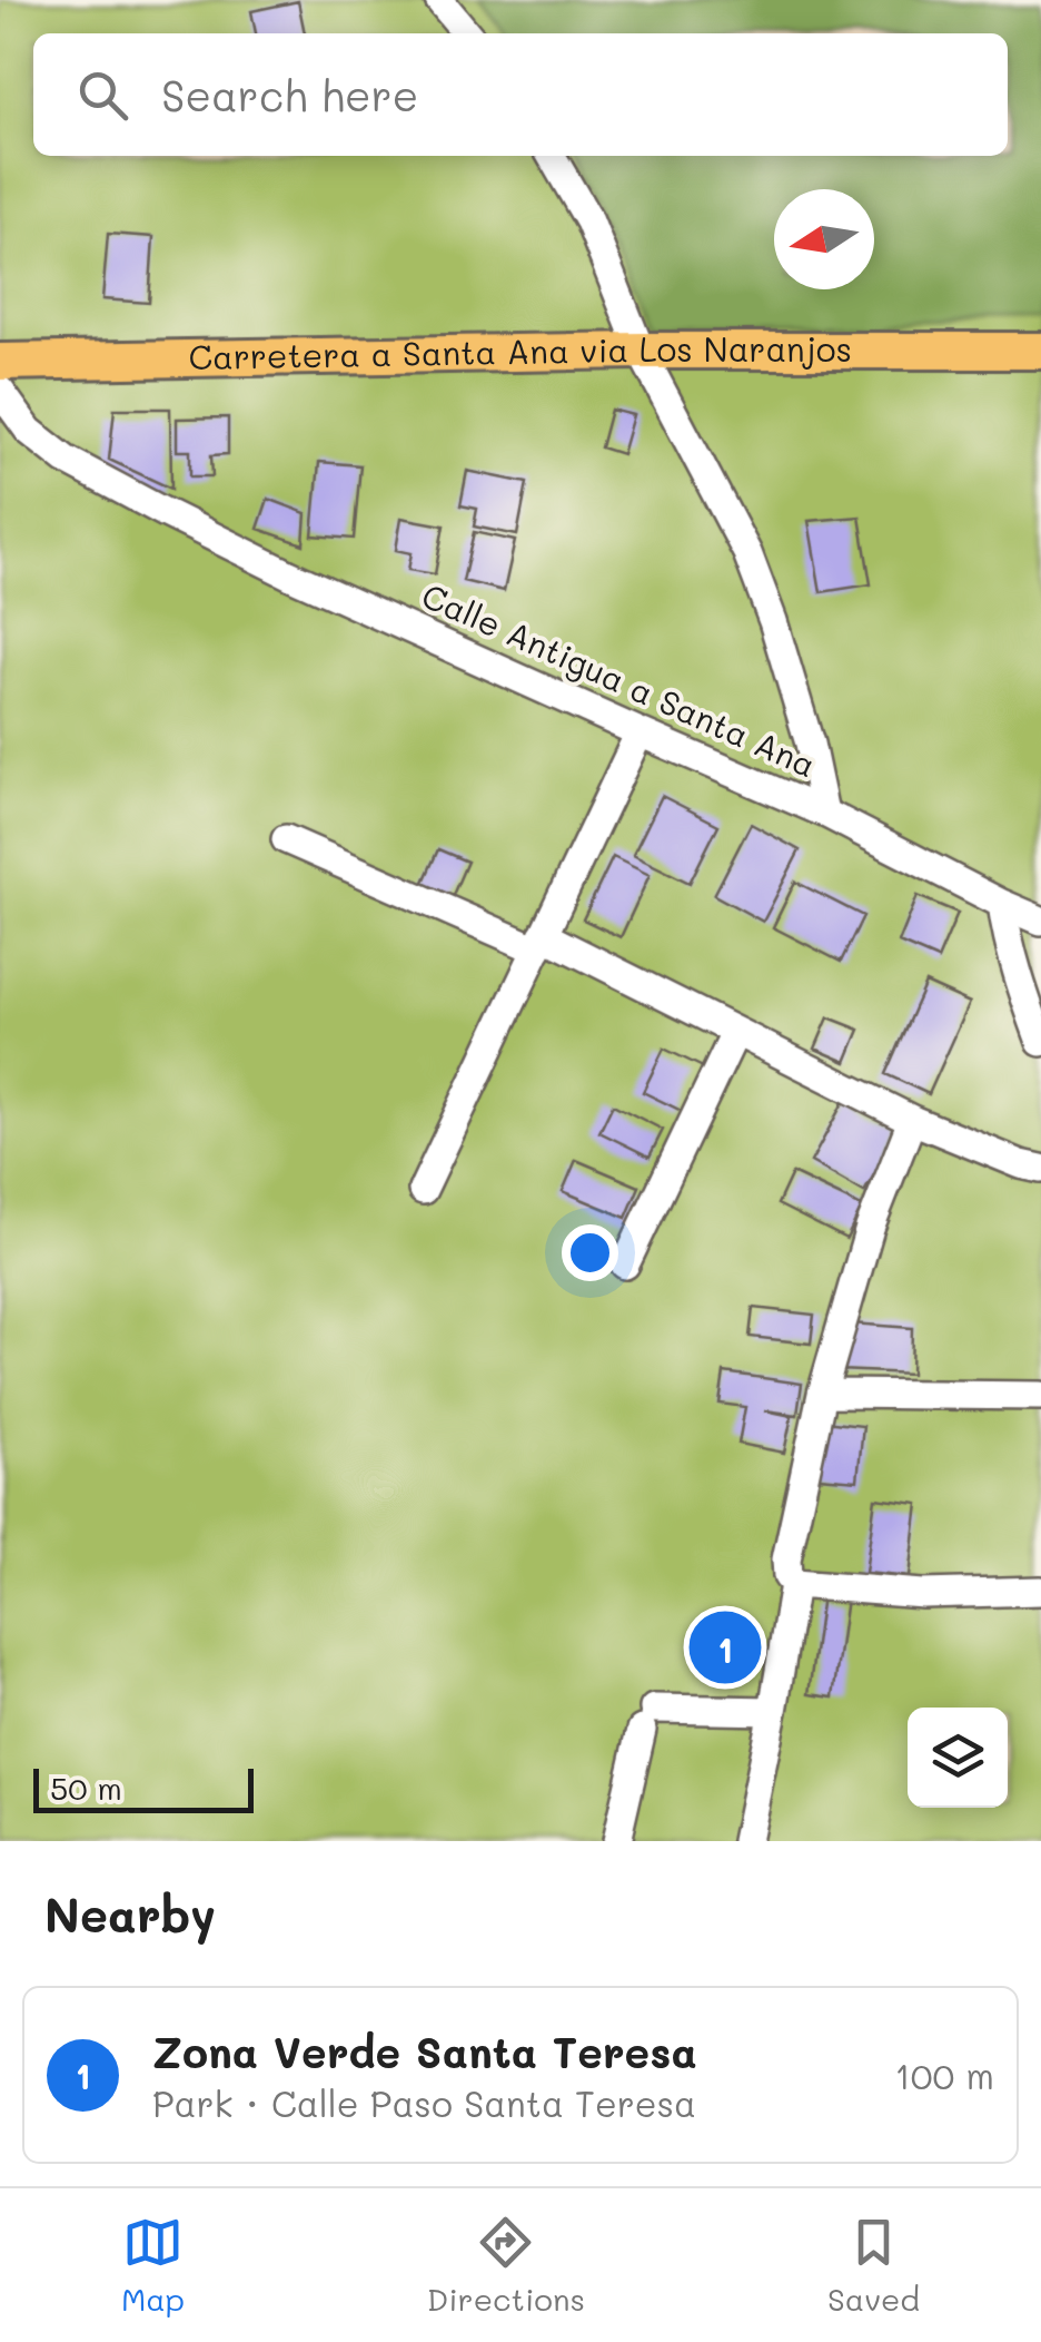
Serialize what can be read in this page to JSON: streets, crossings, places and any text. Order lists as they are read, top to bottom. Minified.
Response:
{"streets":{"main road":["Carretera a Santa Ana via Los Naranjos"],"street":["Calle Antigua a Santa Ana"]},"scale_bar":"50 m","north":"left","page":{"search":"Search here","pins":"1","scale":"50 m","heading":"Nearby","list":[{"mark":"1","name":"Zona Verde Santa Teresa","note":"Park · Calle Paso Santa Teresa","value":"100 m"}],"nav":["Map","Directions","Saved"]}}
